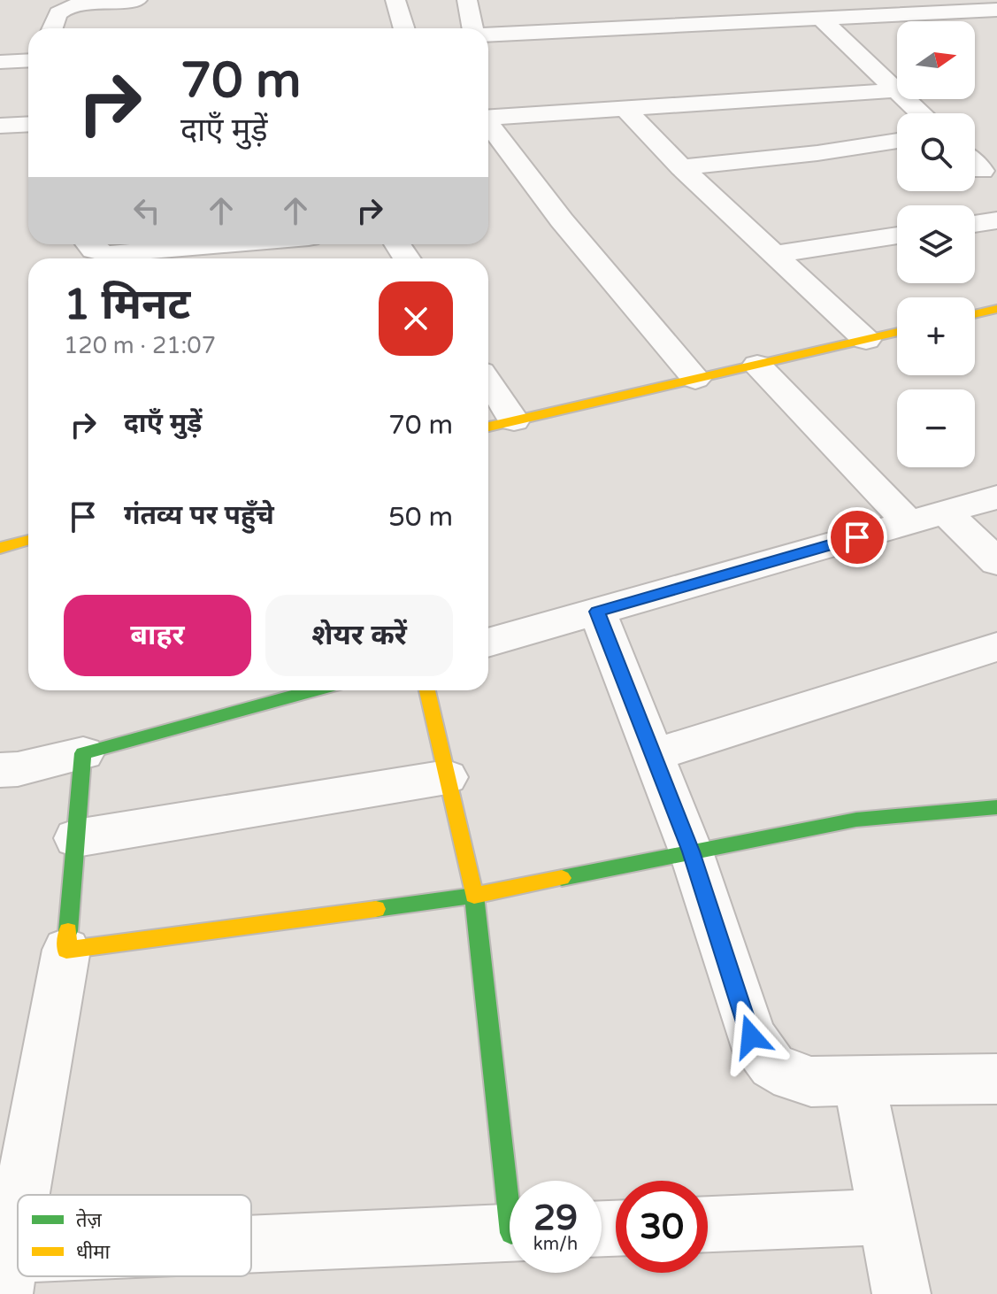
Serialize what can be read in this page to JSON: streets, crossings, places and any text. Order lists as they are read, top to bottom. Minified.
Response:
{"legend":["तेज़","धीमा"],"north":"right","page":{"map_buttons":["+","−"],"turn":["70 m","दाएँ मुड़ें"],"heading":["1 मिनट","120 m · 21:07"],"list":[{"name":"दाएँ मुड़ें","value":"70 m"},{"name":"गंतव्य पर पहुँचे","value":"50 m"}],"buttons":["बाहर","शेयर करें"],"speed":"29 km/h","limit":"30"}}
